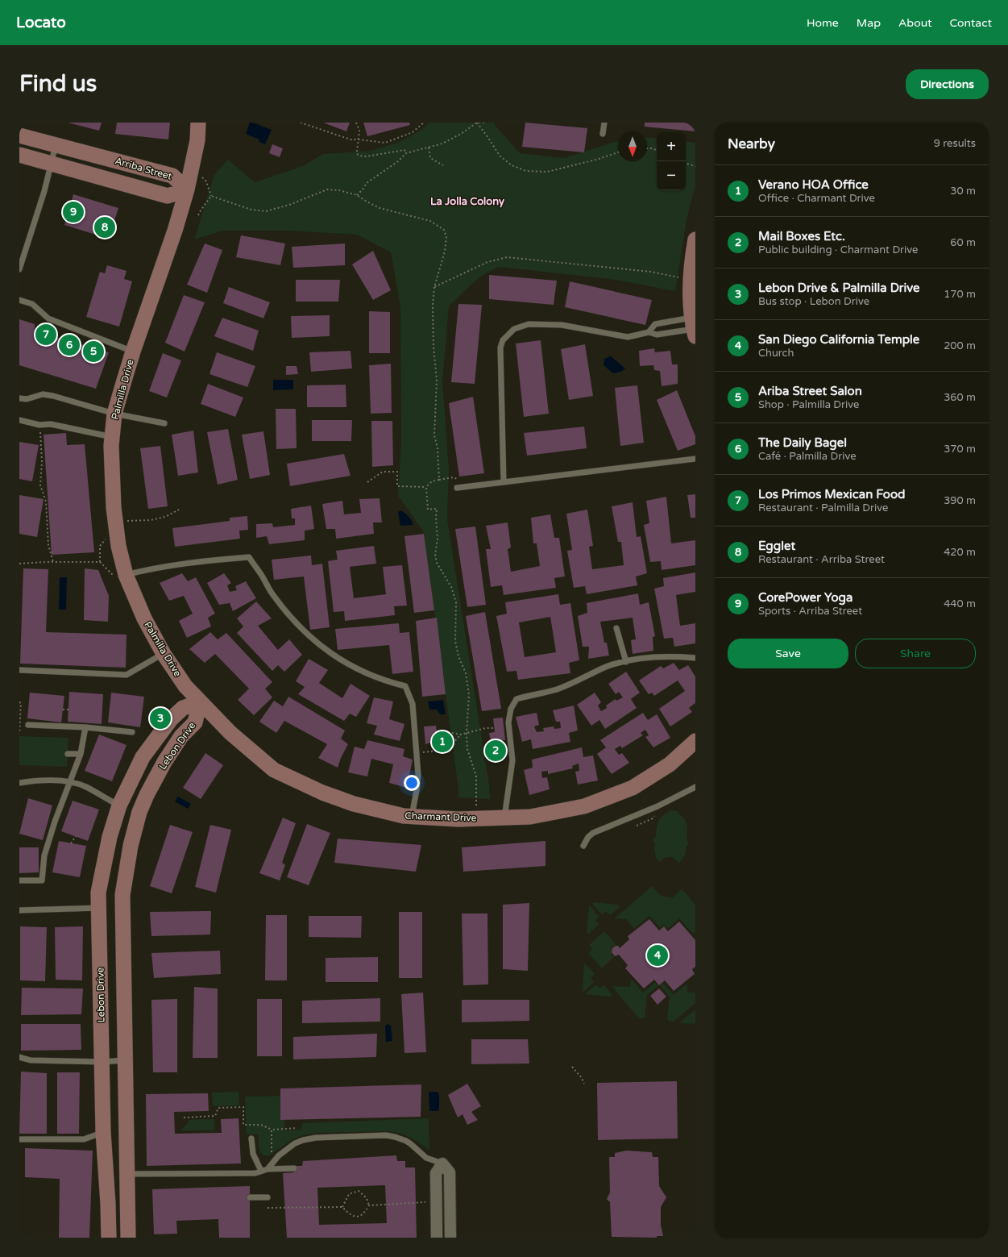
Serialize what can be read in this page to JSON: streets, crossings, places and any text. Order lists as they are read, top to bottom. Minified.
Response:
{"streets":{"street":["Arriba Street","Palmilla Drive","Lebon Drive","Charmant Drive"]},"crossings":[["Arriba Street","Palmilla Drive"],["Palmilla Drive","Lebon Drive"],["Palmilla Drive","Charmant Drive"],["Lebon Drive","Charmant Drive"]],"districts":["La Jolla Colony"],"north":"bottom","page":{"header":"Locato","nav":["Home","Map","About","Contact"],"buttons":["Directions",["Save","Share"]],"title":"Find us","heading":["Nearby","9 results"],"map_buttons":["+","−"],"list":[{"mark":"1","name":"Verano HOA Office","note":"Office · Charmant Drive","value":"30 m"},{"mark":"2","name":"Mail Boxes Etc.","note":"Public building · Charmant Drive","value":"60 m"},{"mark":"3","name":"Lebon Drive & Palmilla Drive","note":"Bus stop · Lebon Drive","value":"170 m"},{"mark":"4","name":"San Diego California Temple","note":"Church","value":"200 m"},{"mark":"5","name":"Ariba Street Salon","note":"Shop · Palmilla Drive","value":"360 m"},{"mark":"6","name":"The Daily Bagel","note":"Café · Palmilla Drive","value":"370 m"},{"mark":"7","name":"Los Primos Mexican Food","note":"Restaurant · Palmilla Drive","value":"390 m"},{"mark":"8","name":"Egglet","note":"Restaurant · Arriba Street","value":"420 m"},{"mark":"9","name":"CorePower Yoga","note":"Sports · Arriba Street","value":"440 m"}],"pins":["9","8","7","6","5","3","1","2","4"]}}
